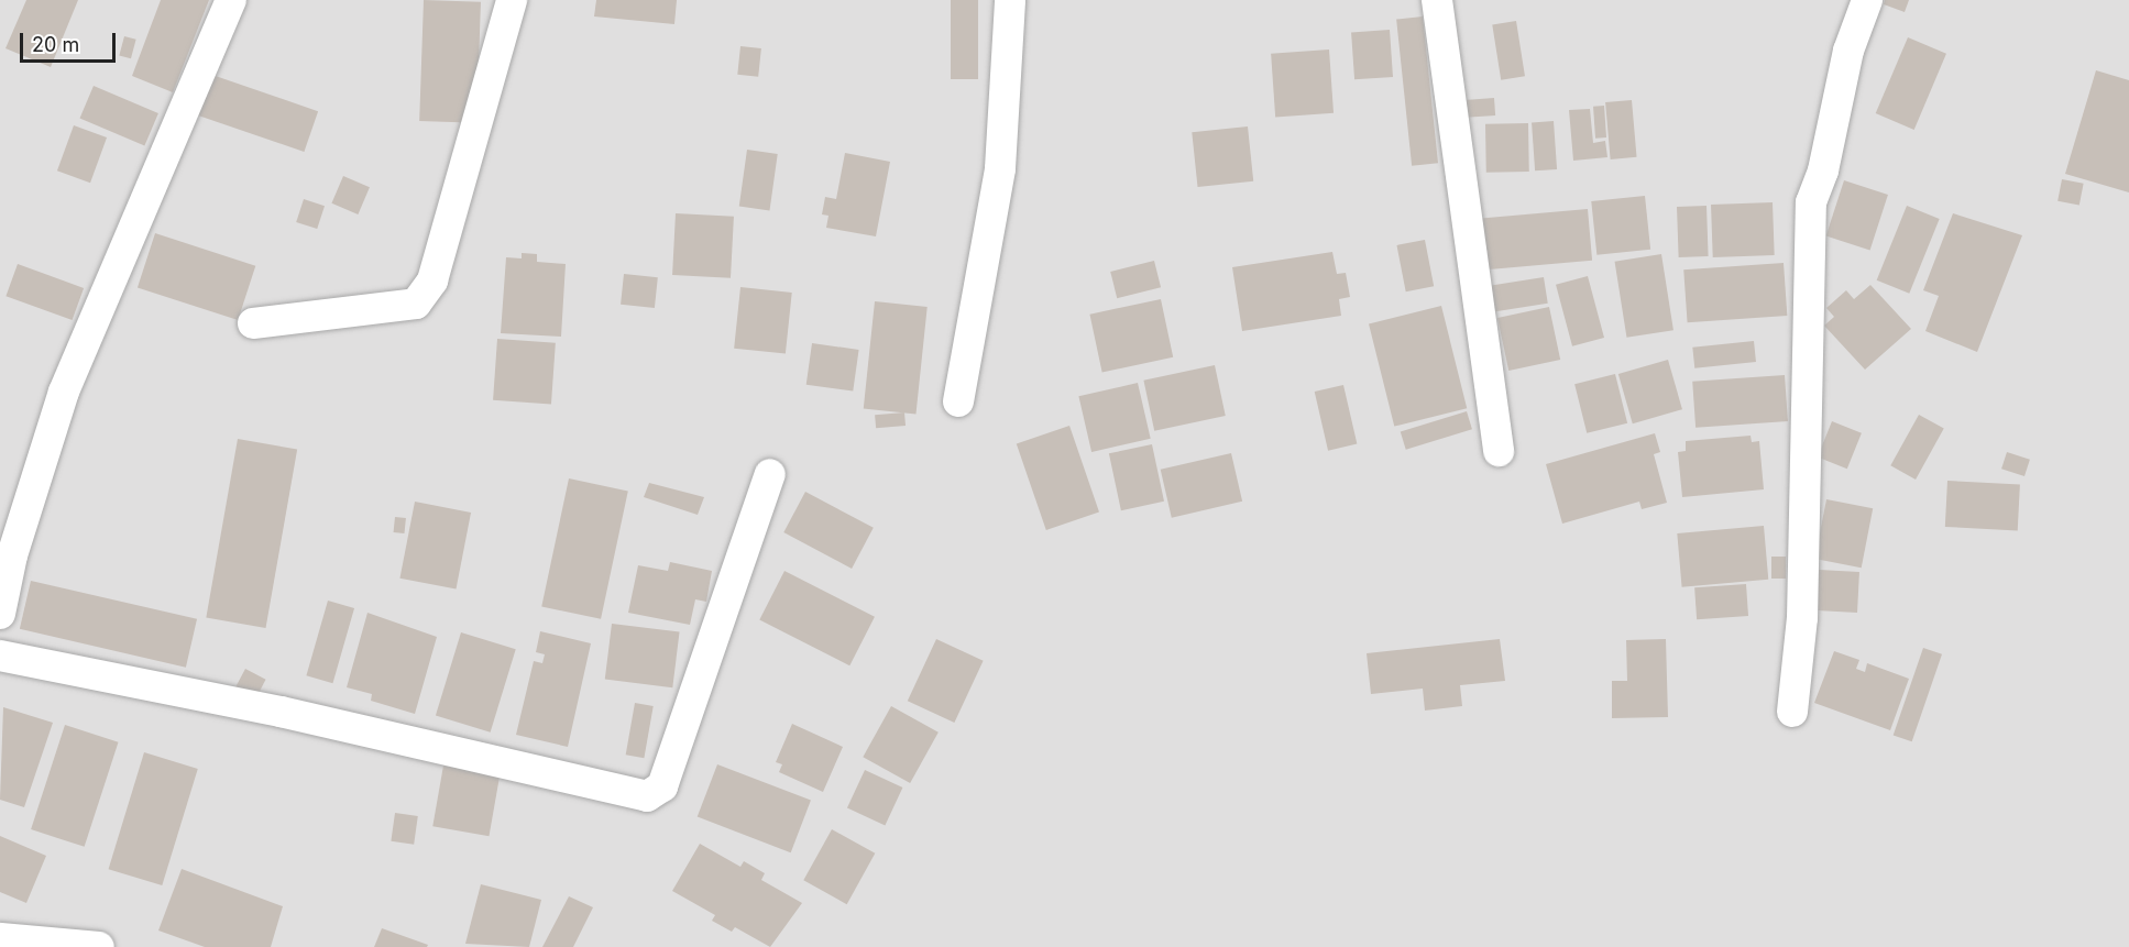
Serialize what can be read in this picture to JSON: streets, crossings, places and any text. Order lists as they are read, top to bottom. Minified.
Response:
{"scale_bar":"20 m"}
